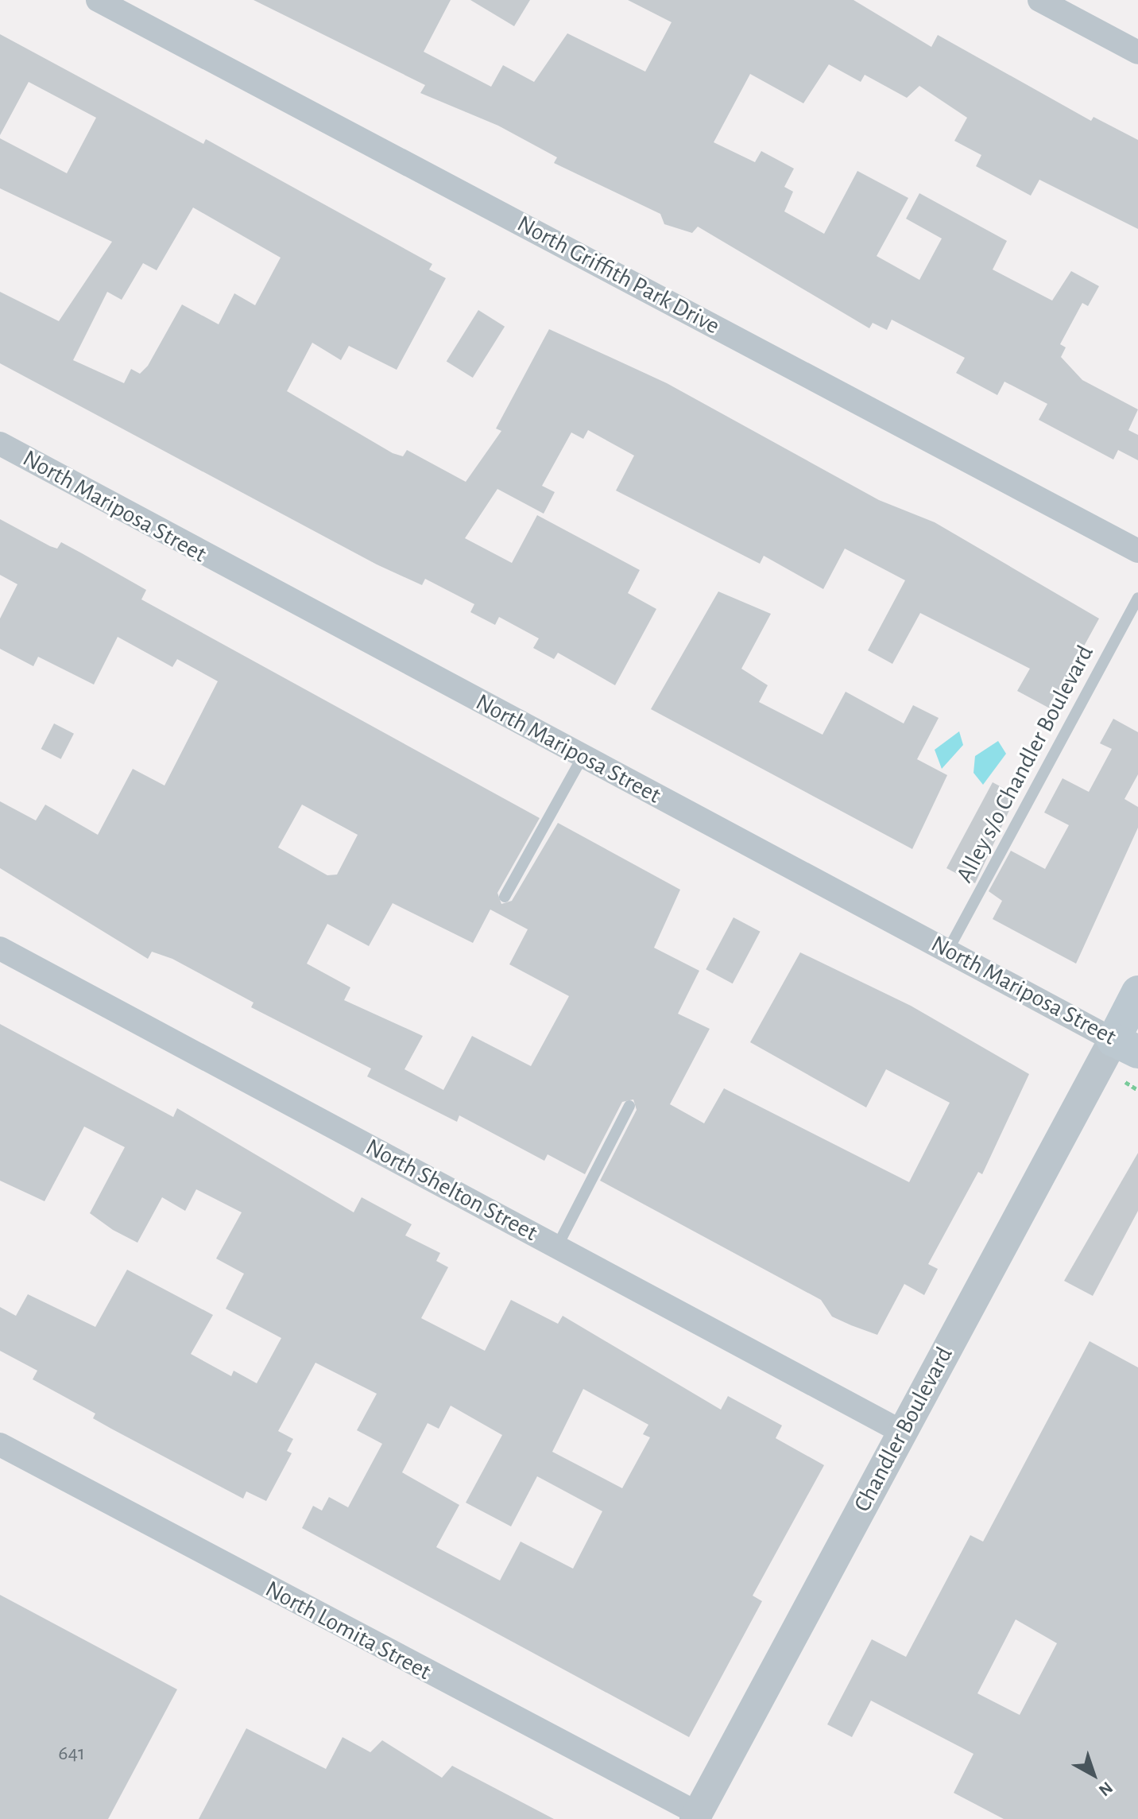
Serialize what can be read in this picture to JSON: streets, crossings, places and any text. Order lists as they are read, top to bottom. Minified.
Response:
{"streets":{"street":["North Griffith Park Drive","North Mariposa Street","North Shelton Street","Chandler Boulevard","North Lomita Street"],"lane":["Alley s/o Chandler Boulevard"]},"crossings":[["North Mariposa Street","Alley s/o Chandler Boulevard"],["North Mariposa Street","Chandler Boulevard"],["North Shelton Street","Chandler Boulevard"],["Chandler Boulevard","North Lomita Street"]],"house_numbers":["641"],"north":"bottom right"}
